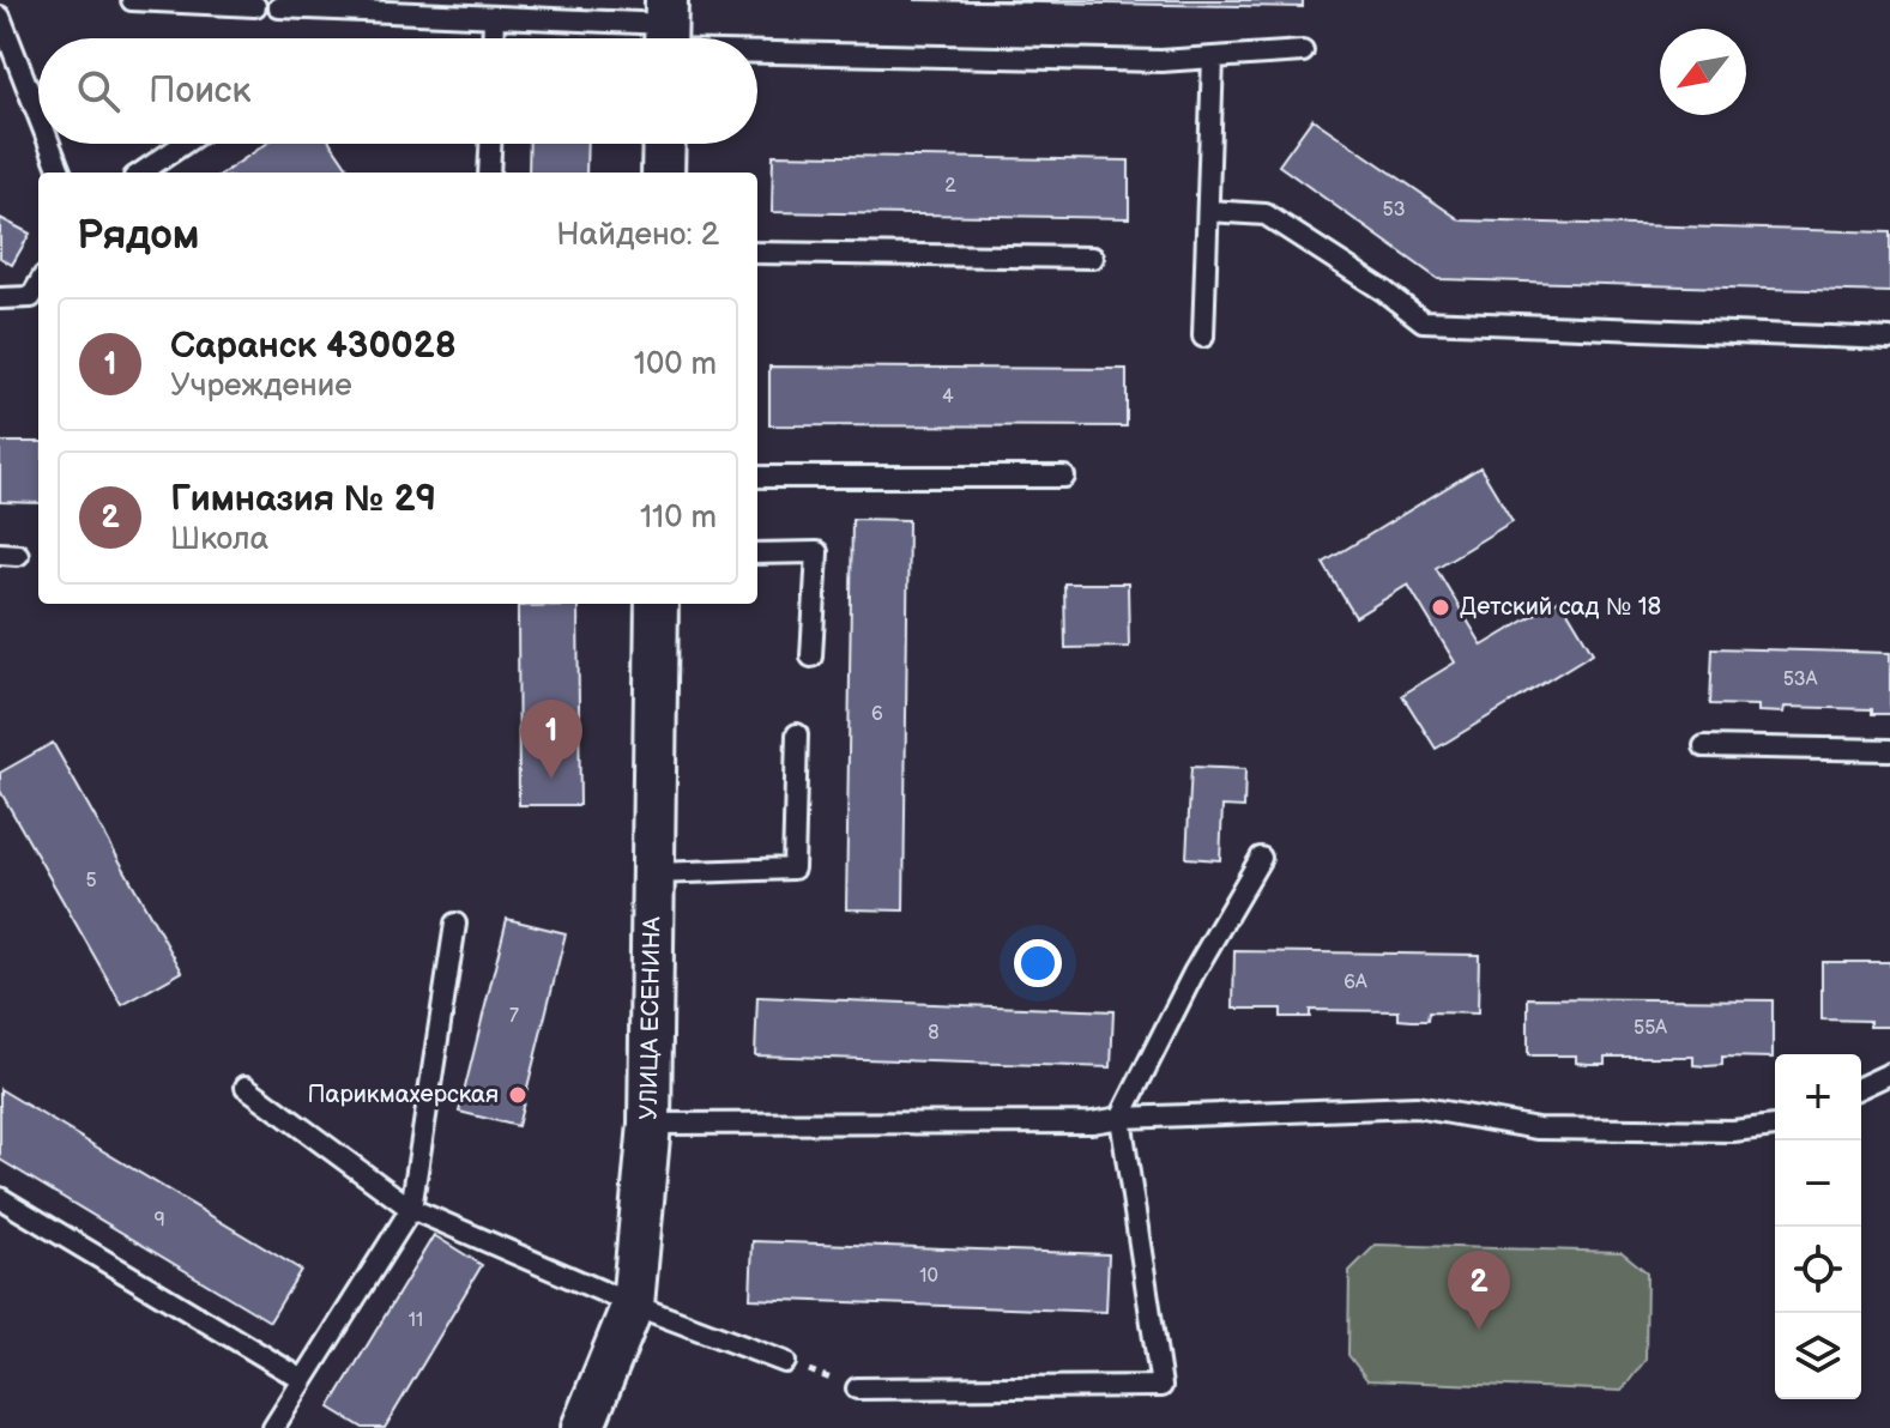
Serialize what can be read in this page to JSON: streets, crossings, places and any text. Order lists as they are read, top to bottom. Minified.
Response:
{"streets":{"street":["УЛИЦА ЕСЕНИНА"]},"places":["Детский сад № 18","Парикмахерская"],"house_numbers":["2","53","4","53А","6","5","6А","7","55А","8","9","10","11"],"north":"bottom left","page":{"search":"Поиск","heading":["Рядом","Найдено: 2"],"list":[{"mark":"1","name":"Саранск 430028","note":"Учреждение","value":"100 m"},{"mark":"2","name":"Гимназия № 29","note":"Школа","value":"110 m"}],"pins":["1","2"],"map_buttons":["+","−"]}}
